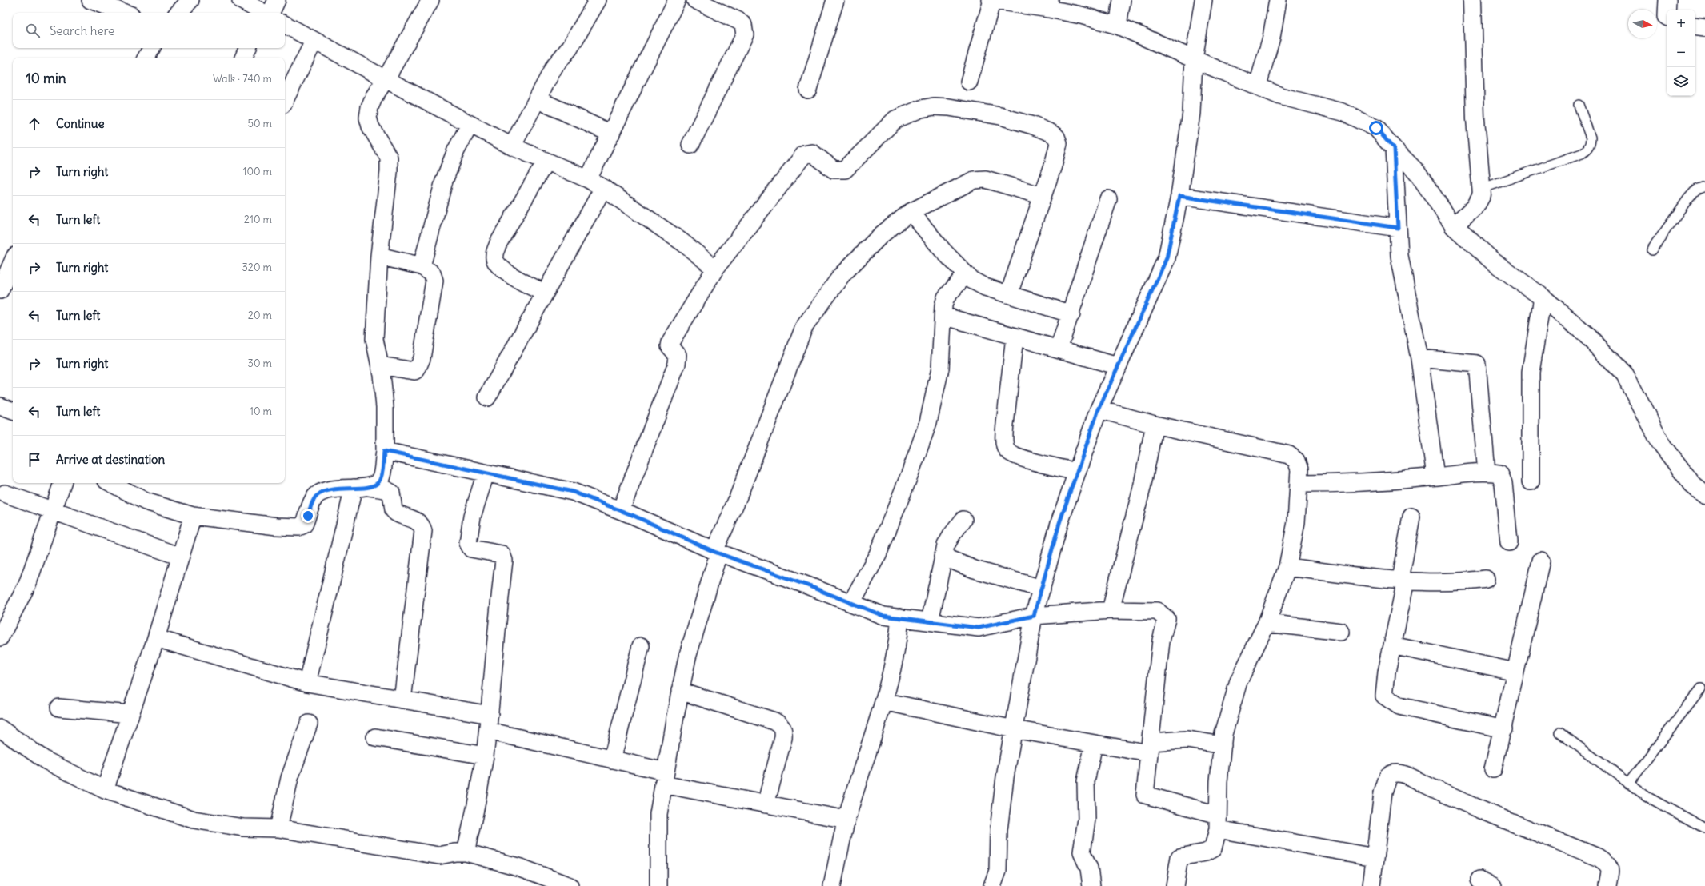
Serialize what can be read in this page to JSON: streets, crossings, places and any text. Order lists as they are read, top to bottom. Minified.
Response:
{"north":"right","page":{"map_buttons":["+","−"],"search":"Search here","heading":["10 min","Walk · 740 m"],"list":[["Continue","50 m"],["Turn right","100 m"],["Turn left","210 m"],["Turn right","320 m"],["Turn left","20 m"],["Turn right","30 m"],["Turn left","10 m"],"Arrive at destination"]}}
